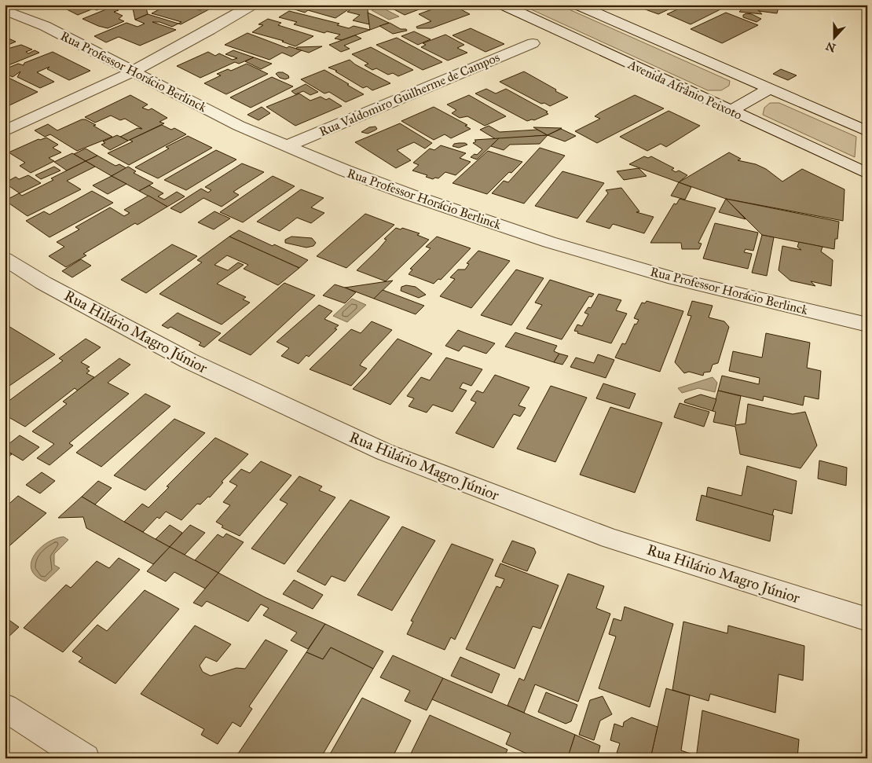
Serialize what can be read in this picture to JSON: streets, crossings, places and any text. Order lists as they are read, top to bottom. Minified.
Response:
{"streets":{"street":["Rua Professor Horácio Berlinck","Avenida Afrânio Peixoto","Rua Valdomiro Guilherme de Campos","Rua Hilário Magro Júnior"]},"crossings":[["Rua Professor Horácio Berlinck","Rua Valdomiro Guilherme de Campos"]],"north":"bottom"}
